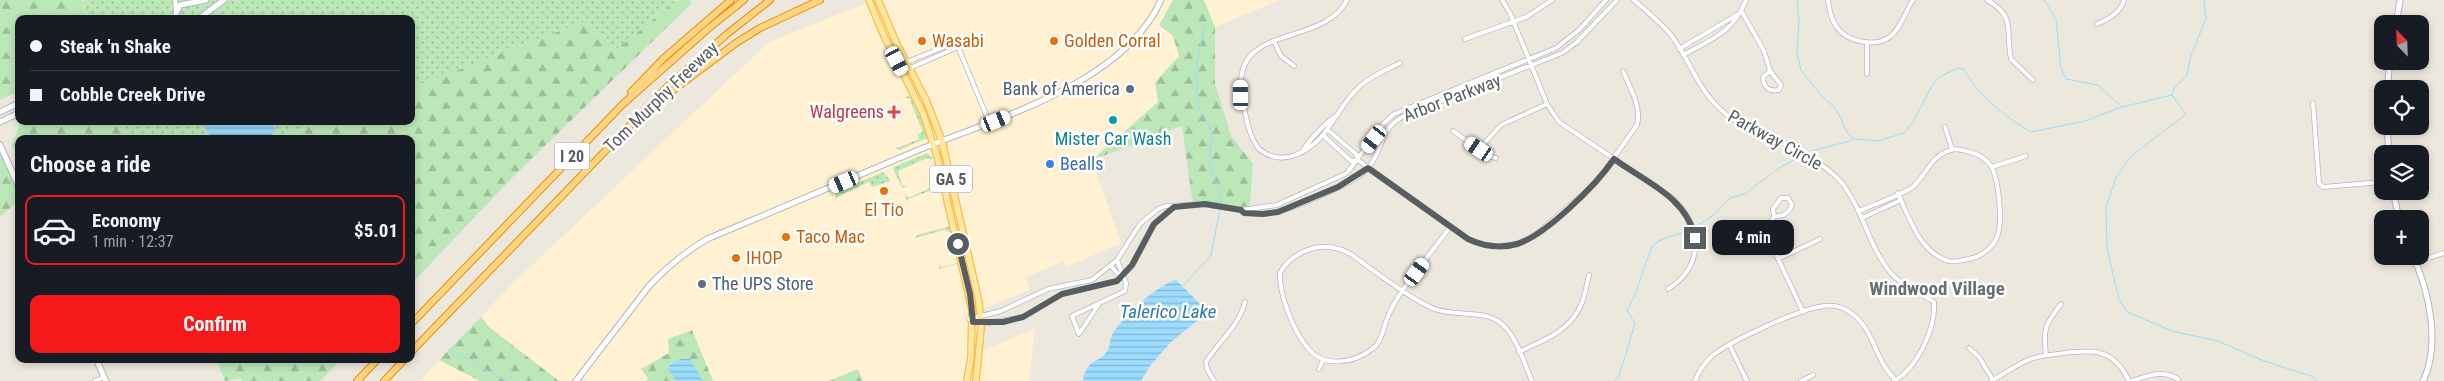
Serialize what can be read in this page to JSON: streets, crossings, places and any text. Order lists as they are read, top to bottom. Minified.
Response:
{"streets":{"highway":["Tom Murphy Freeway","I 20"],"main road":["GA 5"],"street":["Arbor Parkway","Parkway Circle"]},"crossings":[["Arbor Parkway","GA 5"]],"districts":["Windwood Village"],"water":["Talerico Lake"],"places":{"other":["Wasabi","Golden Corral","Bank of America","Mister Car Wash","Bealls","El Tio","Taco Mac","IHOP","The UPS Store"],"health":["Walgreens"]},"north":"top left","page":{"map_buttons":"+","banner":["Steak 'n Shake","Cobble Creek Drive"],"heading":"Choose a ride","list":[{"name":"Economy","note":"1 min · 12:37","value":"$5.01"}],"bubble":"4 min","buttons":"Confirm"}}
